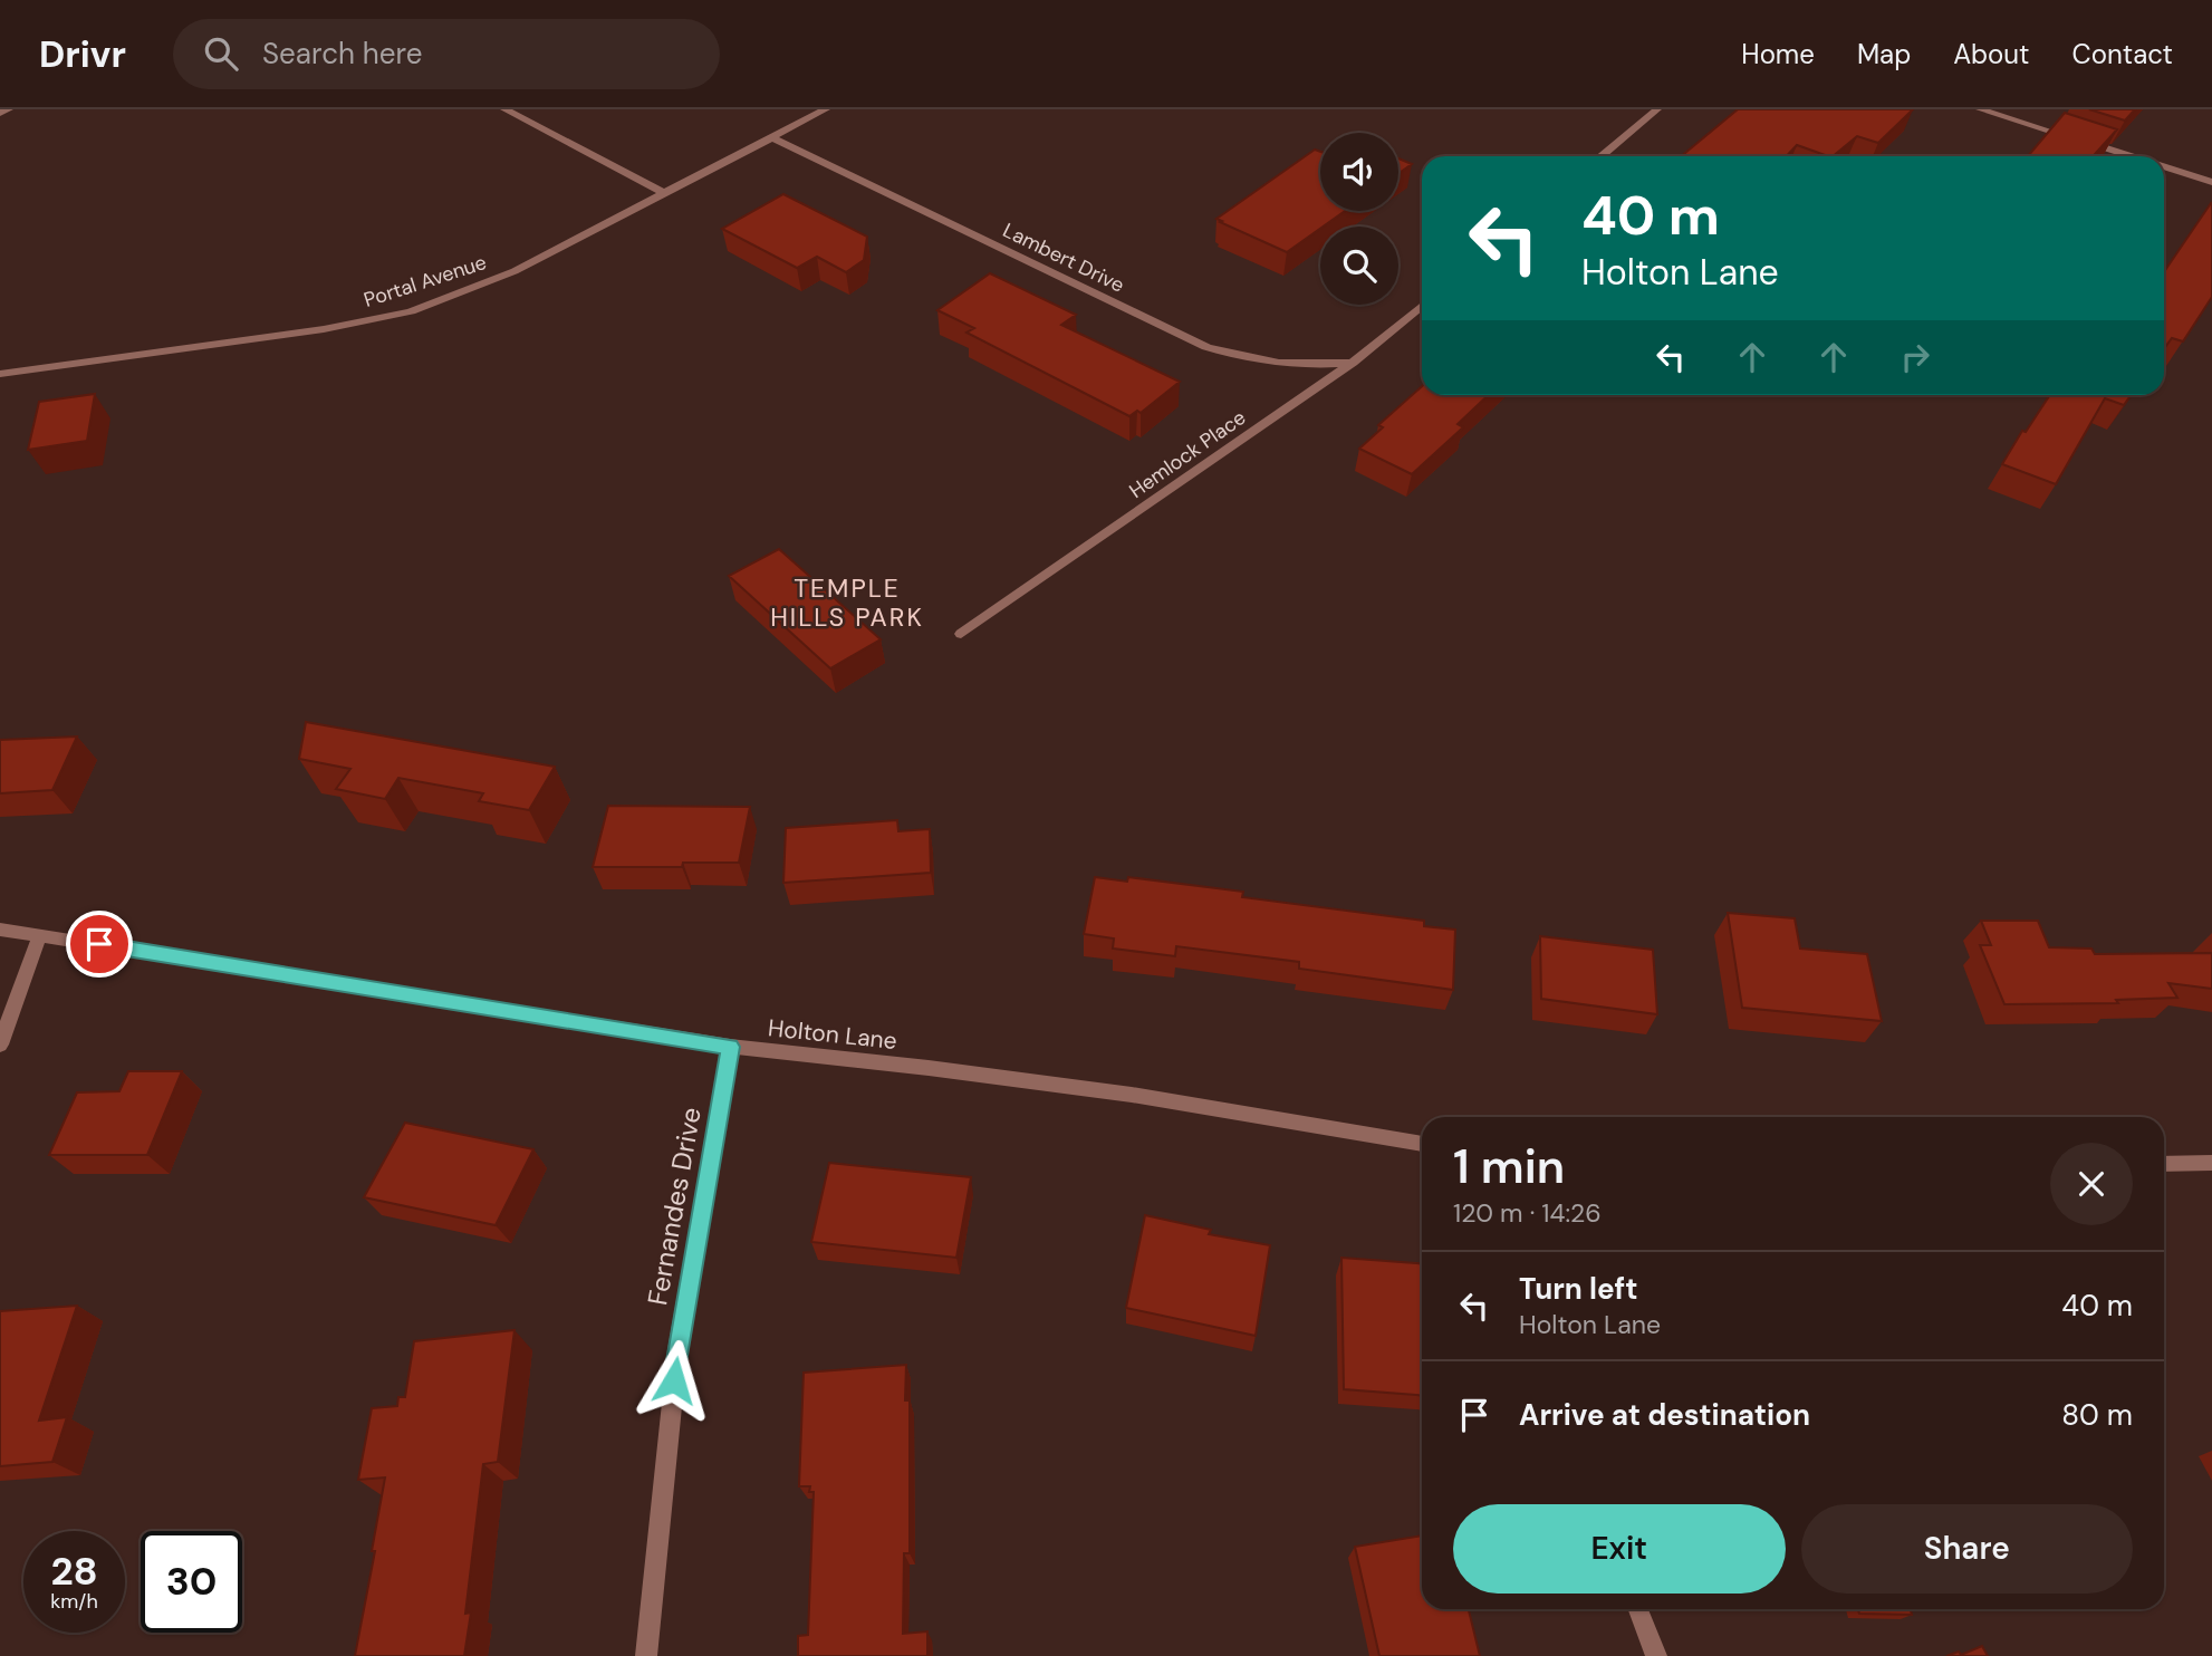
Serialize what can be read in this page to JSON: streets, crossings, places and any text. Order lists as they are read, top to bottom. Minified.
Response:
{"streets":{"street":["Lambert Drive","Portal Avenue","Hemlock Place","Holton Lane","Fernandes Drive"]},"crossings":[["Lambert Drive","Portal Avenue"],["Lambert Drive","Hemlock Place"],["Holton Lane","Fernandes Drive"]],"districts":["TEMPLE HILLS PARK"],"page":{"header":"Drivr","search":"Search here","nav":["Home","Map","About","Contact"],"turn":["40 m","Holton Lane"],"heading":["1 min","120 m · 14:26"],"list":[{"name":"Turn left","note":"Holton Lane","value":"40 m"},{"name":"Arrive at destination","value":"80 m"}],"buttons":["Exit","Share"],"speed":"28 km/h","limit":"30"}}
